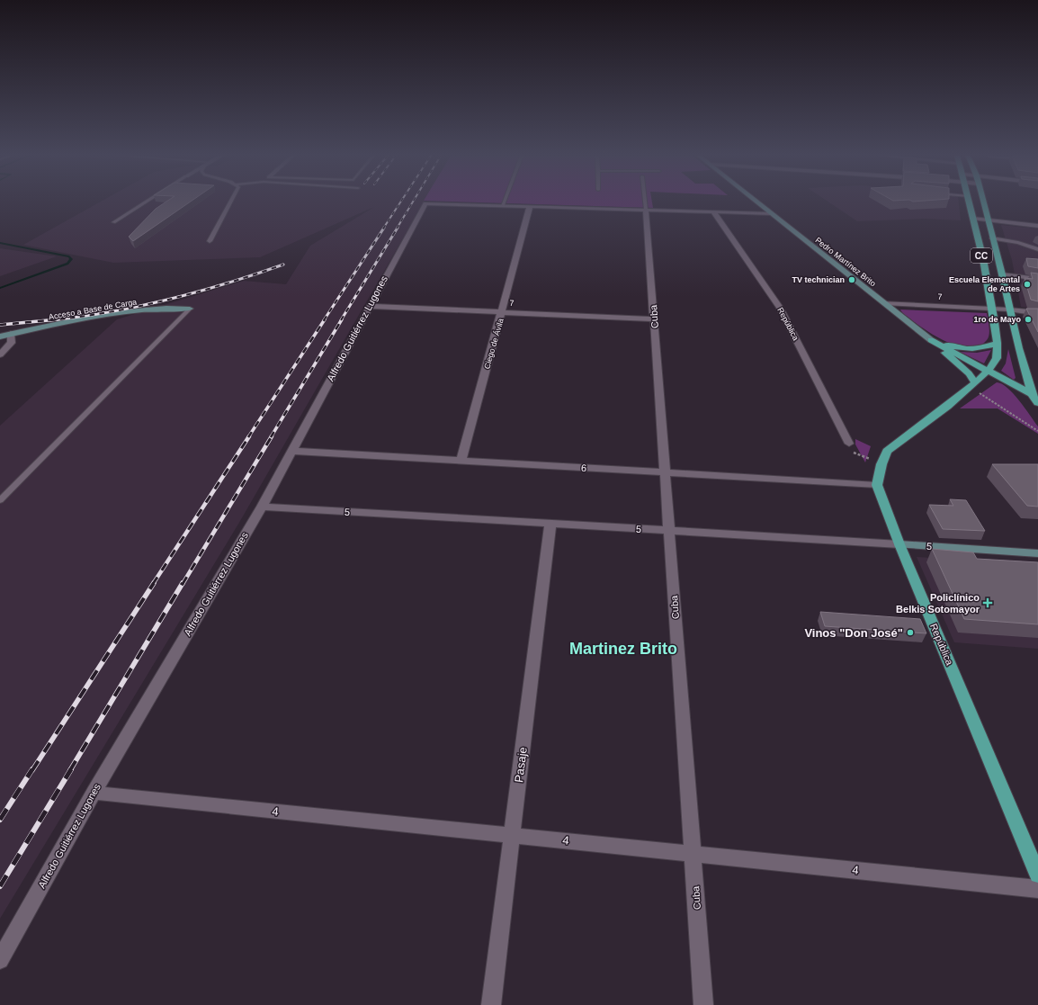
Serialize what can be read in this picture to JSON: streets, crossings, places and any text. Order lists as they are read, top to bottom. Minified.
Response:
{"streets":{"main road":["CC","República"],"street":["Pedro Martínez Brito","7","Acceso a Base de Carga","Cuba","Alfredo Guitiérrez Lugones","Ciego de Ávila","6","5","Pasaje","4"]},"crossings":[["CC","7"],["CC","República"],["CC","6"],["Pedro Martínez Brito","7"],["7","Cuba"],["7","Alfredo Guitiérrez Lugones"],["7","Ciego de Ávila"],["Cuba","6"],["Cuba","5"],["Cuba","4"],["República","6"],["República","5"],["Alfredo Guitiérrez Lugones","6"],["Alfredo Guitiérrez Lugones","5"],["Alfredo Guitiérrez Lugones","4"],["Ciego de Ávila","6"],["5","Pasaje"],["Pasaje","4"]],"districts":["Martinez Brito"],"places":{"other":["TV technician","Escuela Elemental de Artes","1ro de Mayo","Vinos \"Don José\""],"health":["Policlínico Belkis Sotomayor"]}}
